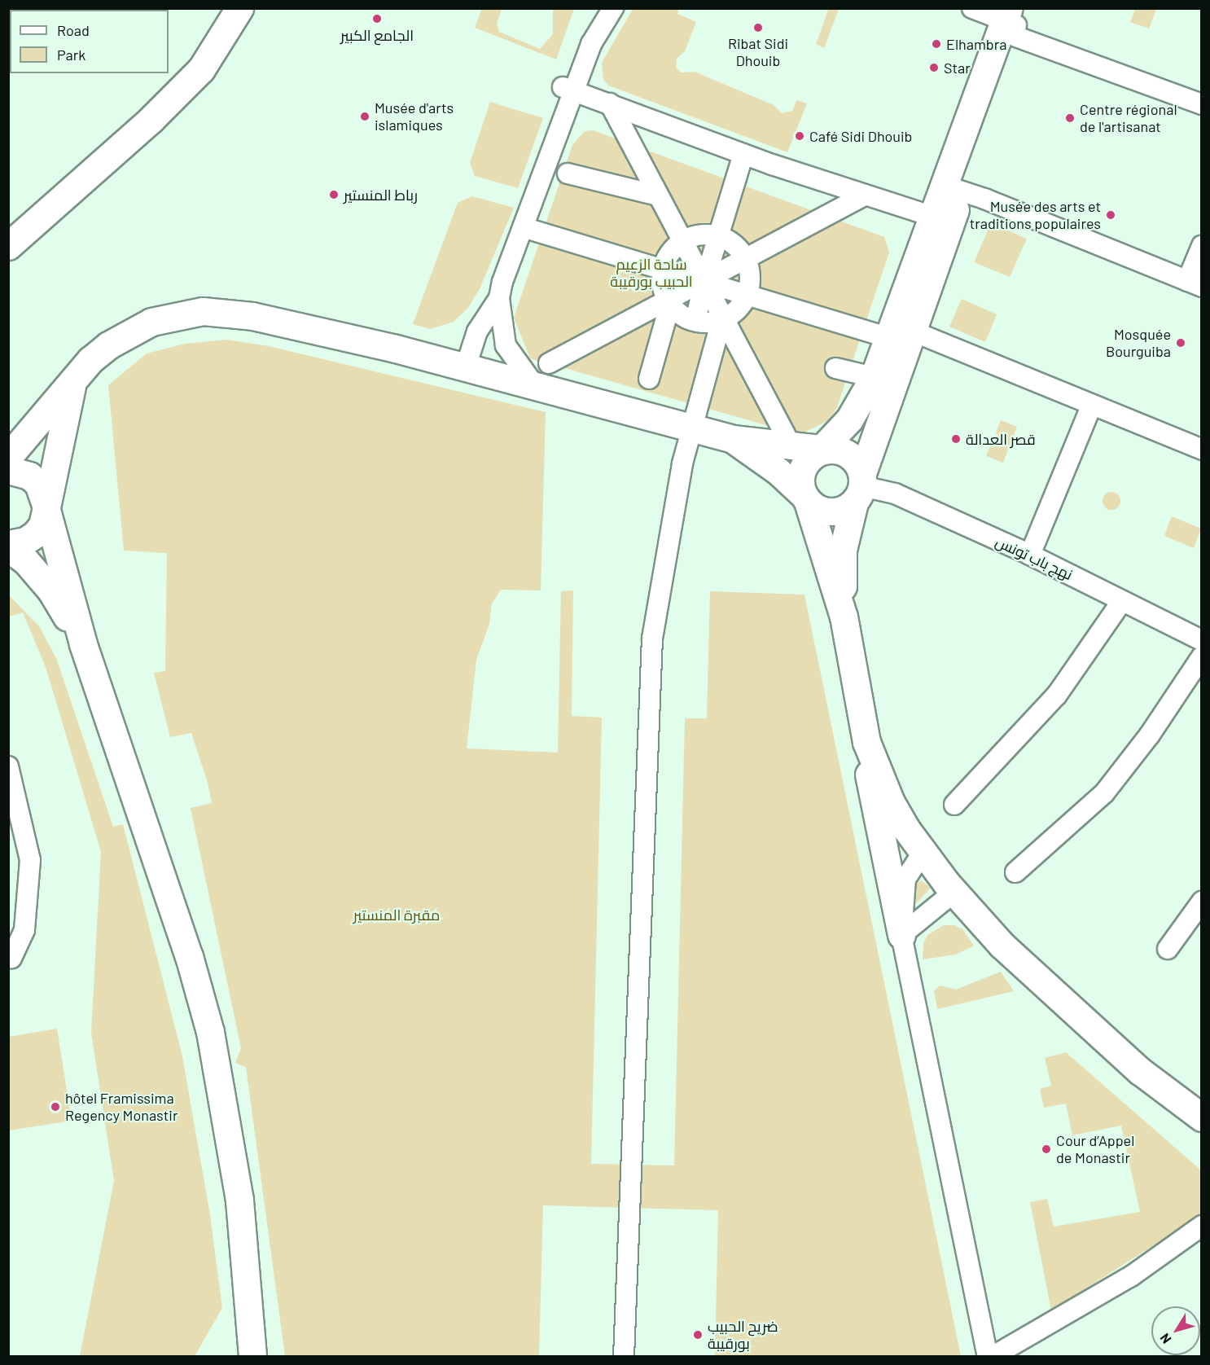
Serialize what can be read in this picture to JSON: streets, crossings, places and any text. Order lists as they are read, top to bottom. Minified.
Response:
{"streets":{"street":["نهج باب تونس"]},"parks":["ساحة الزعيم الحبيب بورقيبة","مقبرة المنستير"],"places":["الجامع الكبير","Ribat Sidi Dhouib","Elhambra","Star","Musée d'arts islamiques","Centre régional de l'artisanat","Café Sidi Dhouib","رباط المنستير","Musée des arts et traditions populaires","Mosquée Bourguiba","قصر العدالة","hôtel Framissima Regency Monastir","Cour d’Appel de Monastir","ضريح الحبيب بورقيبة"],"legend":["Road","Park"],"north":"bottom left"}
